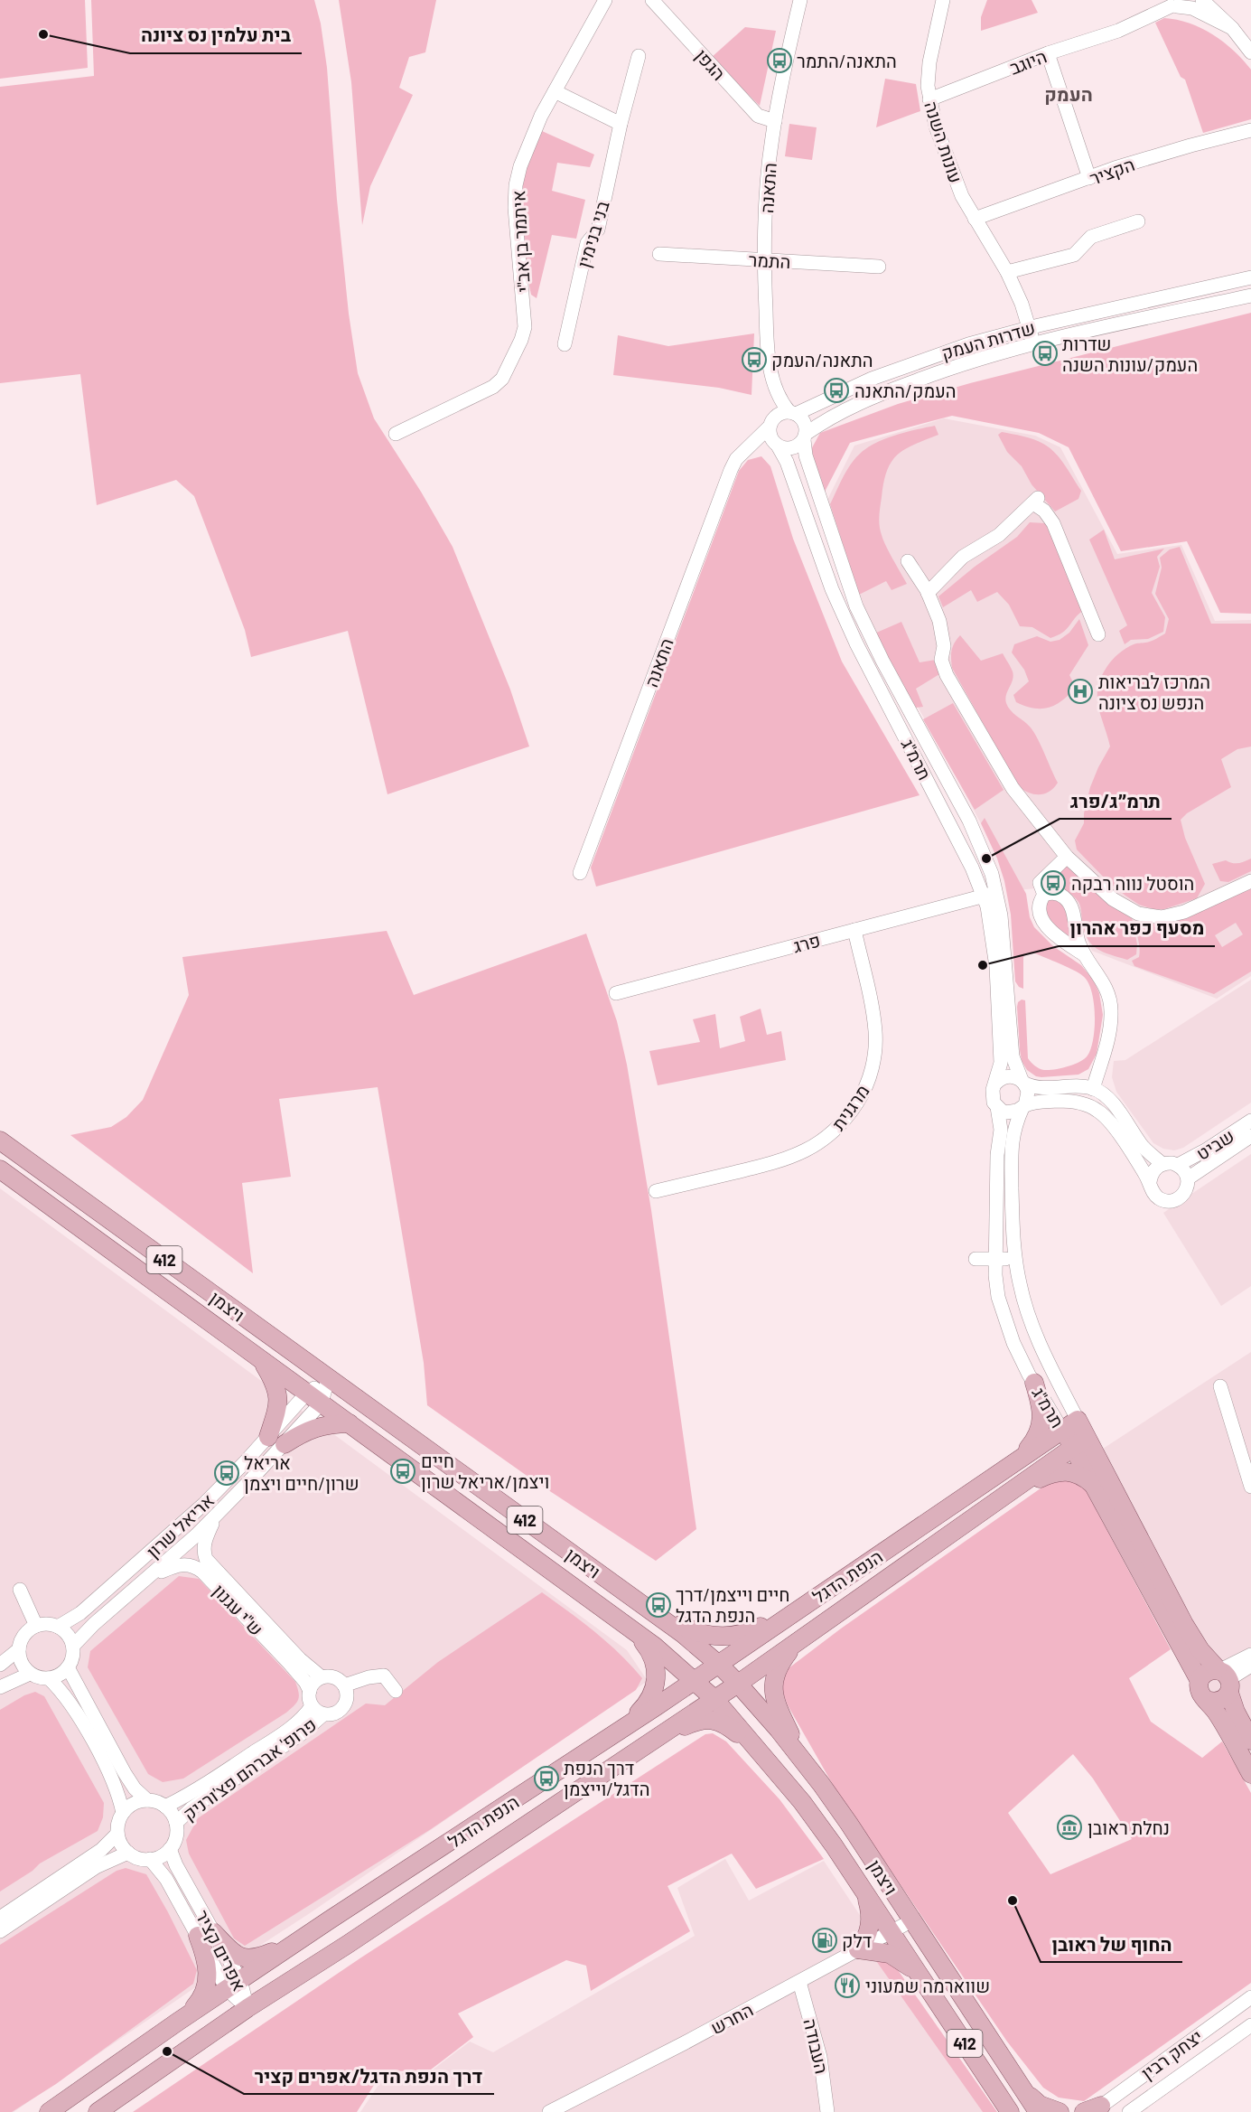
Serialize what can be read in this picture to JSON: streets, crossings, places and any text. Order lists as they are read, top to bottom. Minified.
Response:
{"streets":{"main road":["תרמ\"ג","412","ויצמן","הנפת הדגל"],"street":["היוגב","הגפן","עונות השנה","הקציר","התאנה","בני בנימין","איתמר בן אב\"י","התמר","שדרות העמק","פרג","מרגנית","שביט","אריאל שרון","ש\"י עגנון","פרופ' אברהם פצ'ורניק","אפרים קציר","החרש","העבודה","יצחק רבין"]},"crossings":[["היוגב","עונות השנה"],["הגפן","התאנה"],["עונות השנה","הקציר"],["עונות השנה","שדרות העמק"],["התאנה","התמר"],["התאנה","שדרות העמק"],["התאנה","תרמ\"ג"],["שדרות העמק","תרמ\"ג"],["תרמ\"ג","פרג"],["תרמ\"ג","הנפת הדגל"],["פרג","מרגנית"],["ויצמן","אריאל שרון"],["ויצמן","הנפת הדגל"],["ויצמן","החרש"],["אריאל שרון","ש\"י עגנון"],["הנפת הדגל","אפרים קציר"],["ש\"י עגנון","פרופ' אברהם פצ'ורניק"],["פרופ' אברהם פצ'ורניק","אפרים קציר"],["החרש","העבודה"]],"districts":["העמק"],"places":{"other":["בית עלמין נס ציונה","תרמ״ג/פרג","מסעף כפר אהרון","החוף של ראובן","דרך הנפת הדגל/אפרים קציר"],"bus stop":["התאנה/התמר","שדרות העמק/עונות השנה","התאנה/העמק","העמק/התאנה","הוסטל נווה רבקה","חיים ויצמן/אריאל שרון","אריאל שרון/חיים ויצמן","חיים וייצמן/דרך הנפת הדגל","דרך הנפת הדגל/וייצמן"],"hospital":["המרכז לבריאות הנפש נס ציונה"],"museum":["נחלת ראובן"],"fuel station":["דלק"],"restaurant":["שווארמה שמעוני"]}}
